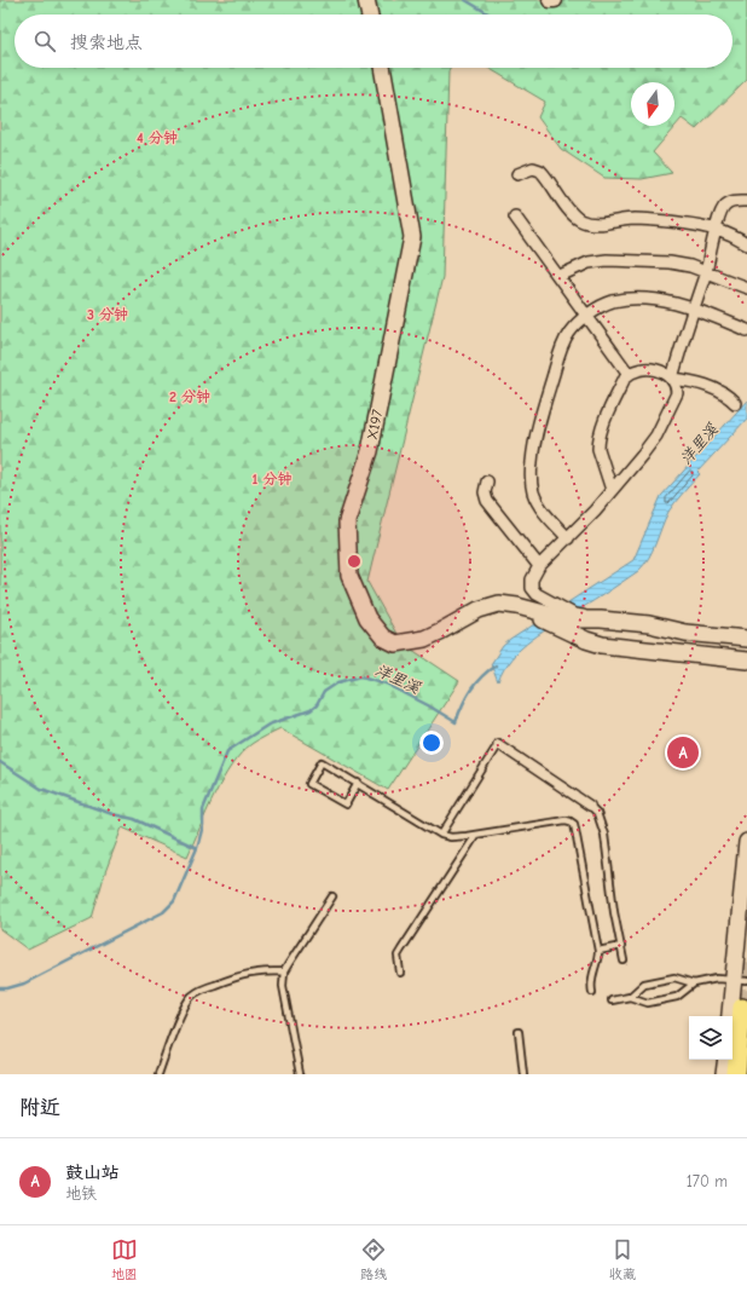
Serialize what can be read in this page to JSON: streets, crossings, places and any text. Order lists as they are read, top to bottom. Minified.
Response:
{"streets":{"main road":["X197"]},"water":["洋里溪"],"north":"bottom","page":{"search":"搜索地点","pins":"A","heading":"附近","list":[{"mark":"A","name":"鼓山站","note":"地铁","value":"170 m"}],"nav":["地图","路线","收藏"]},"rings":["4 分钟","3 分钟","2 分钟","1 分钟"]}
